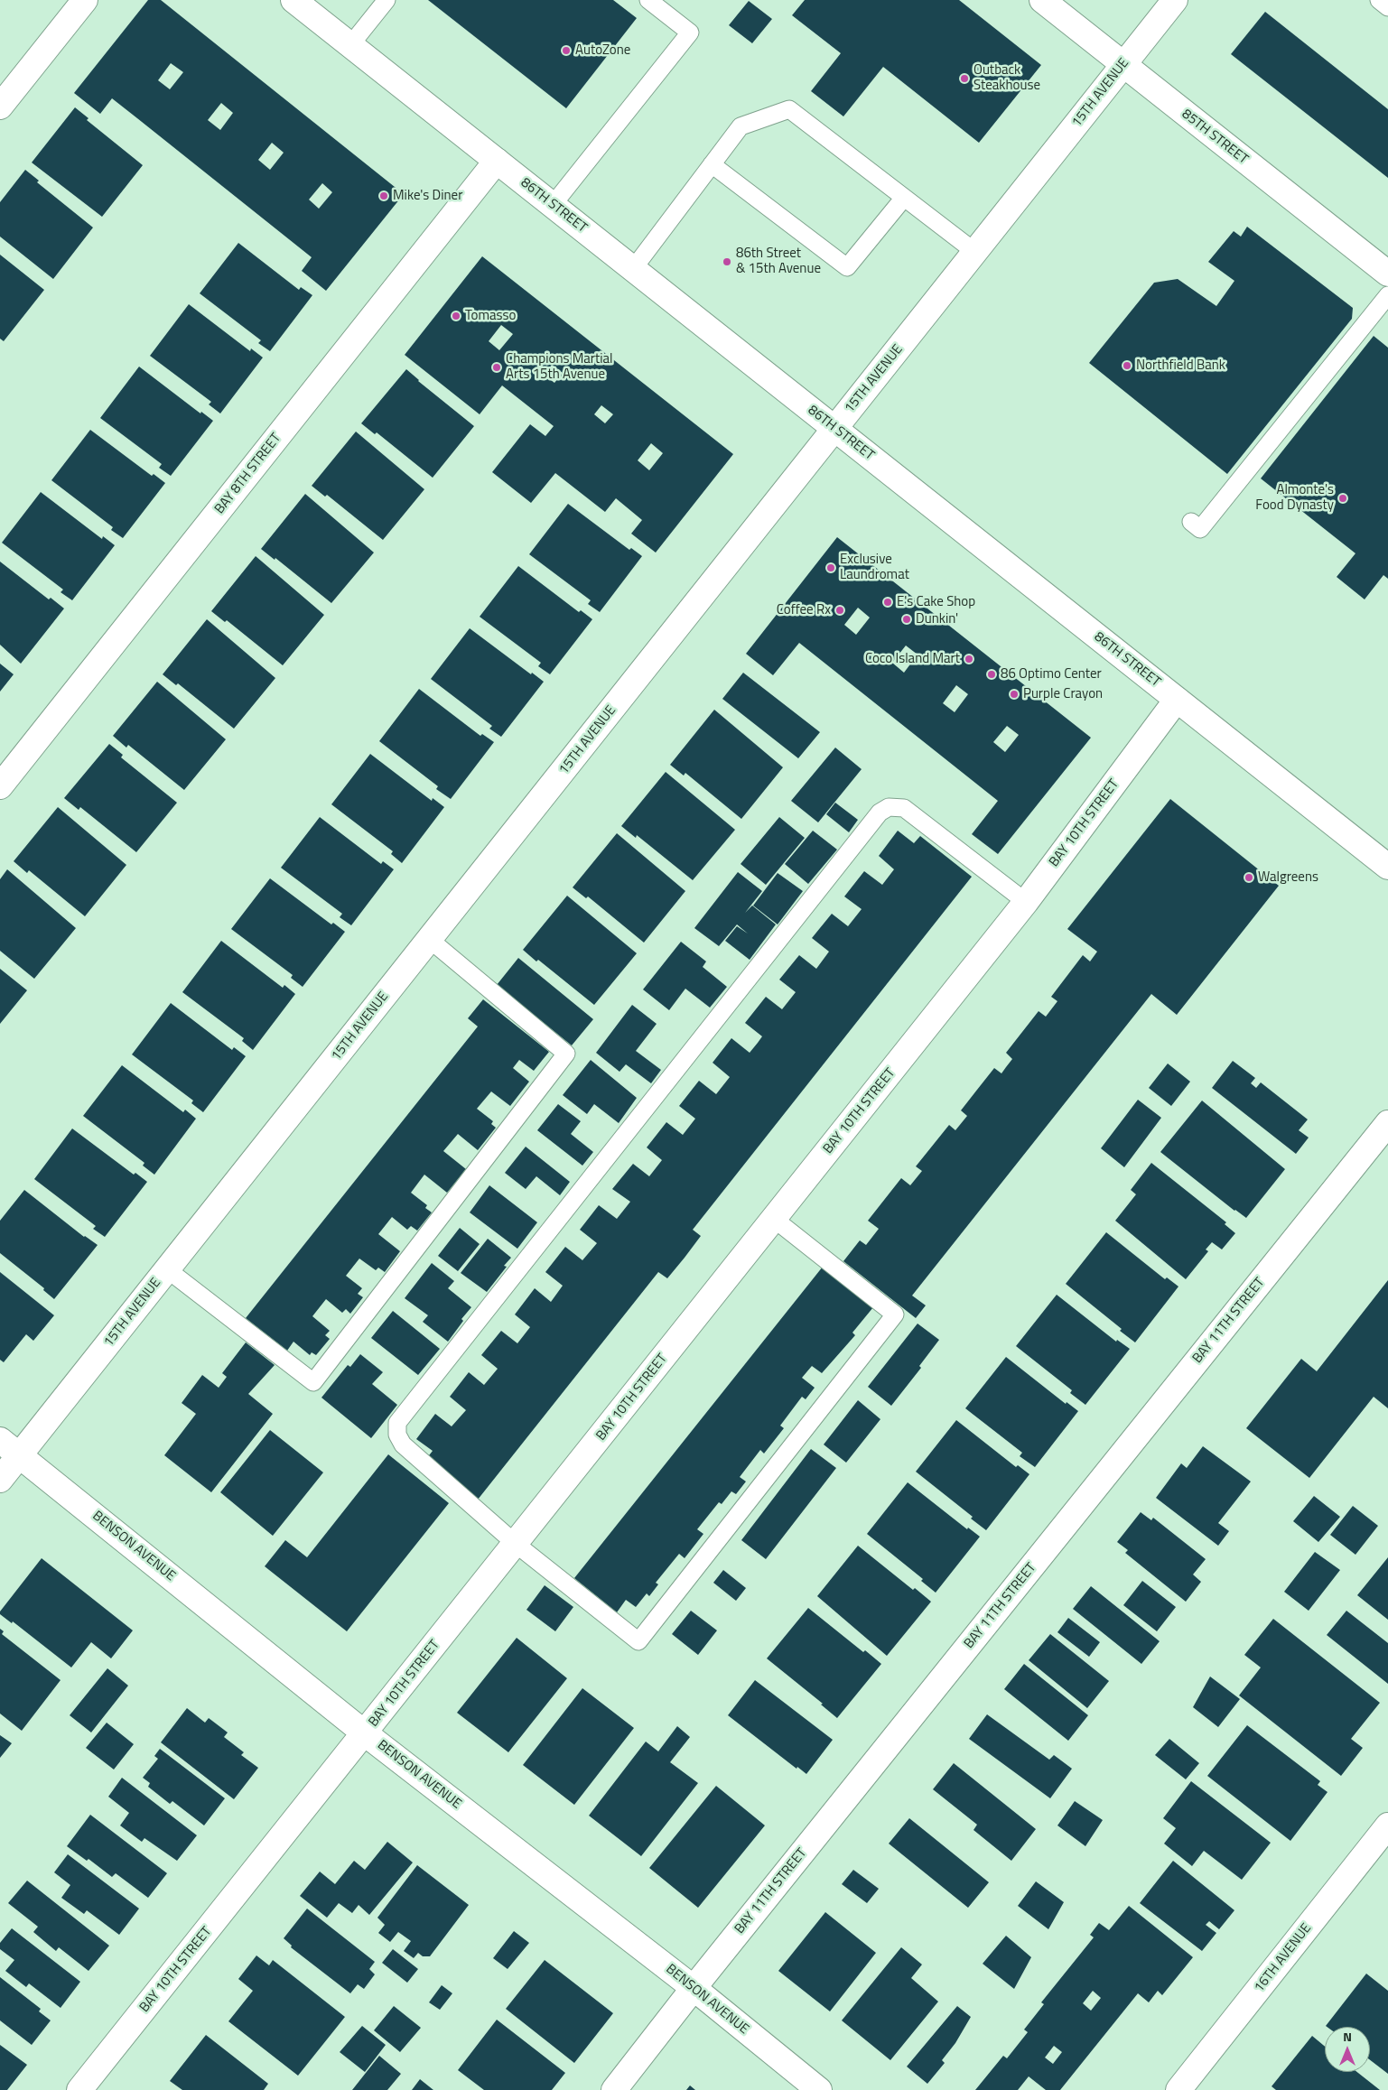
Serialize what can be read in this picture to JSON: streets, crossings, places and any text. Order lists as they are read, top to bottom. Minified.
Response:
{"streets":{"street":["15TH AVENUE","85TH STREET","86TH STREET","BAY 8TH STREET","BAY 10TH STREET","BAY 11TH STREET","BENSON AVENUE","16TH AVENUE"]},"crossings":[["15TH AVENUE","85TH STREET"],["15TH AVENUE","86TH STREET"],["15TH AVENUE","BENSON AVENUE"],["86TH STREET","BAY 8TH STREET"],["86TH STREET","BAY 10TH STREET"],["BAY 10TH STREET","BENSON AVENUE"],["BAY 11TH STREET","BENSON AVENUE"]],"places":["AutoZone","Outback Steakhouse","Mike's Diner","86th Street & 15th Avenue","Tomasso","Northfield Bank","Champions Martial Arts 15th Avenue","Almonte's Food Dynasty","Exclusive Laundromat","E's Cake Shop","Coffee Rx","Dunkin'","Coco Island Mart","86 Optimo Center","Purple Crayon","Walgreens"],"north":"top"}
